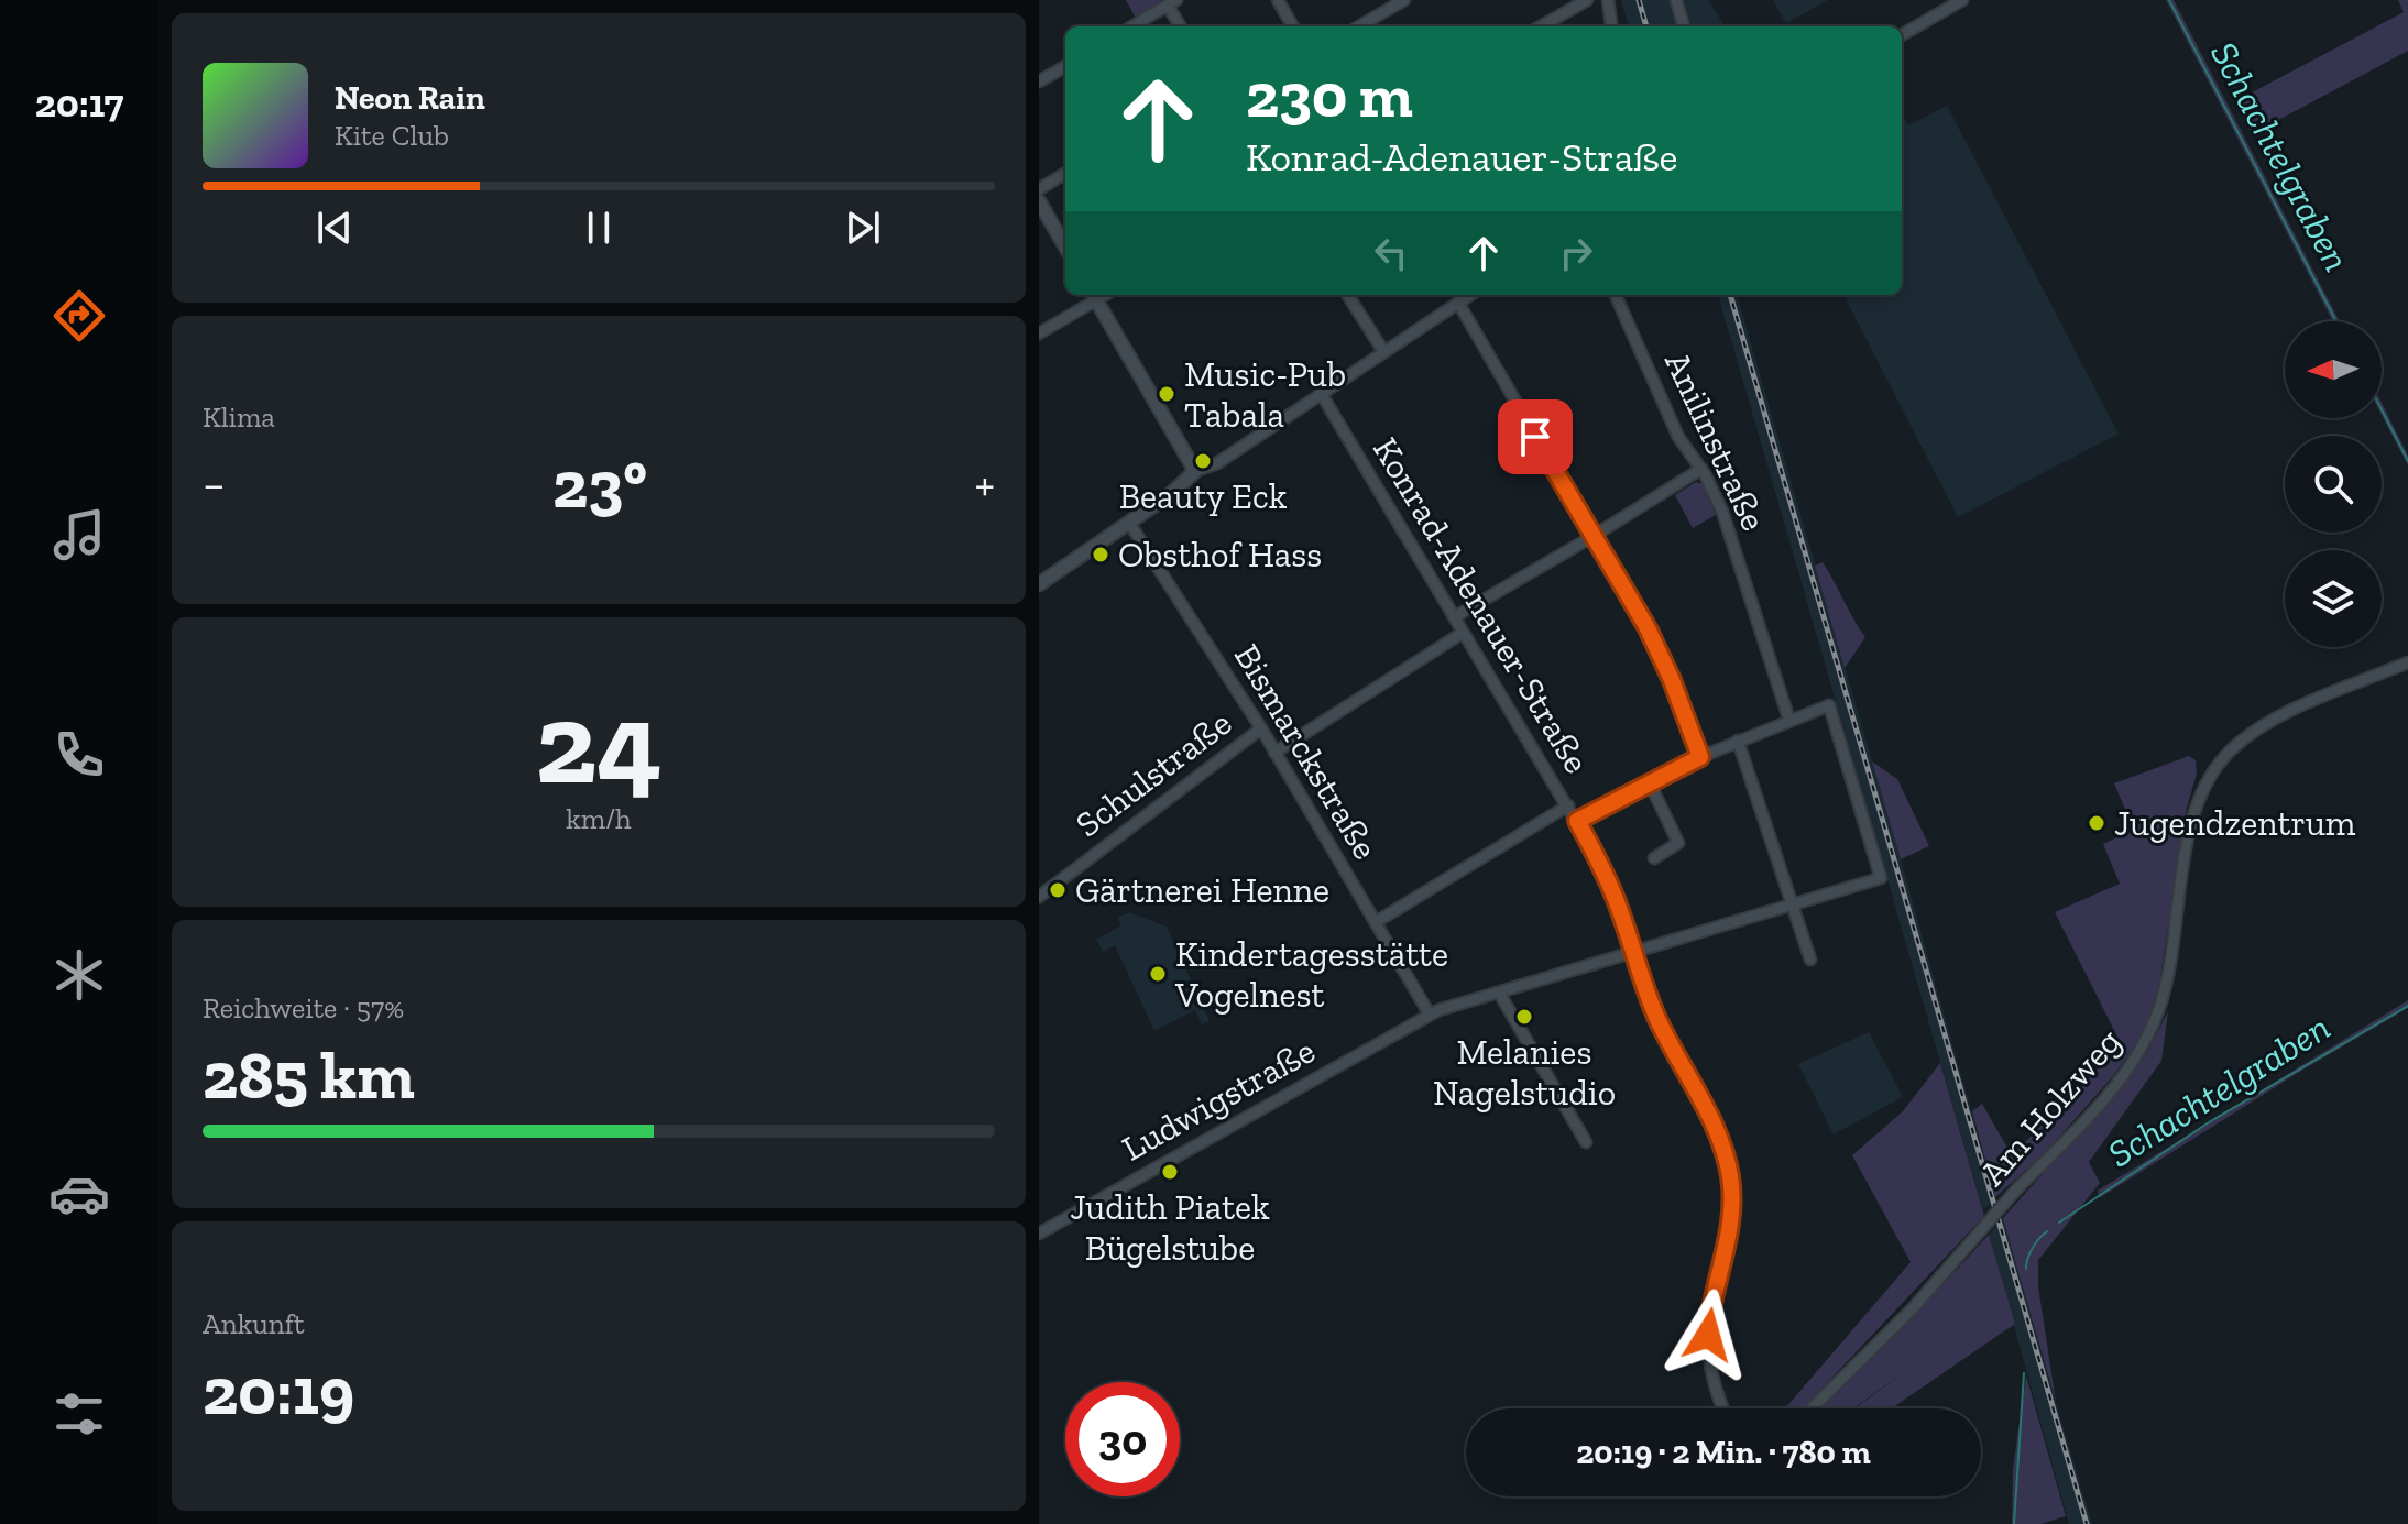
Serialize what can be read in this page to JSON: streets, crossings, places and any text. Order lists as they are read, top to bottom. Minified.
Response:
{"streets":{"street":["Anilinstraße","Konrad-Adenauer-Straße","Bismarckstraße","Schulstraße","Ludwigstraße","Am Holzweg"]},"crossings":[["Anilinstraße","Ludwigstraße"],["Konrad-Adenauer-Straße","Ludwigstraße"],["Bismarckstraße","Schulstraße"],["Bismarckstraße","Ludwigstraße"]],"water":["Schachtelgraben"],"places":["Music-Pub Tabala","Beauty Eck","Obsthof Hass","Jugendzentrum","Gärtnerei Henne","Kindertagesstätte Vogelnest","Melanies Nagelstudio","Judith Piatek Bügelstube"],"north":"left","page":{"tabs":"20:17","turn":["230 m","Konrad-Adenauer-Straße"],"song":["Neon Rain","Kite Club"],"tile":["Klima",["24","km/h"],["Reichweite · 57%","285 km"],["Ankunft","20:19"]],"heat":["−","23°","+"],"limit":"30","trip":"20:19 · 2 Min. · 780 m"}}
